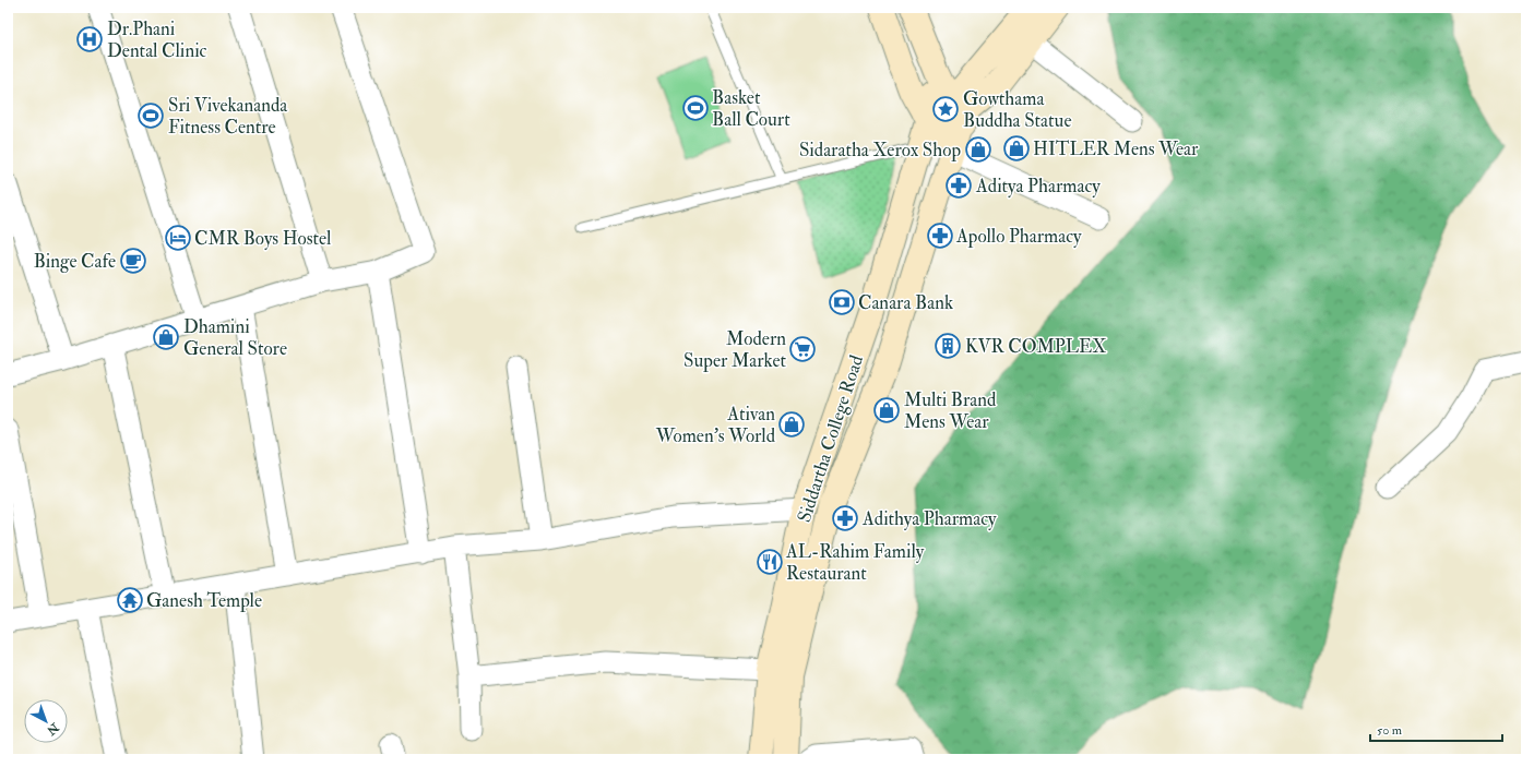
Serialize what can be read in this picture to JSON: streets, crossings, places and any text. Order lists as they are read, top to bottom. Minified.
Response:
{"streets":{"street":["Siddartha College Road"]},"places":{"hospital":["Dr.Phani Dental Clinic"],"sports":["Basket Ball Court","Sri Vivekananda Fitness Centre"],"place":["Gowthama Buddha Statue"],"shop":["HITLER Mens Wear","Sidaratha Xerox Shop","Dhamini General Store","Multi Brand Mens Wear","Ativan Women's World"],"pharmacy":["Aditya Pharmacy","Apollo Pharmacy","Adithya Pharmacy"],"hotel":["CMR Boys Hostel"],"cafe":["Binge Cafe"],"bank":["Canara Bank"],"building":["KVR COMPLEX"],"supermarket":["Modern Super Market"],"restaurant":["AL-Rahim Family Restaurant"],"temple":["Ganesh Temple"]},"scale_bar":"50 m","north":"bottom right"}
